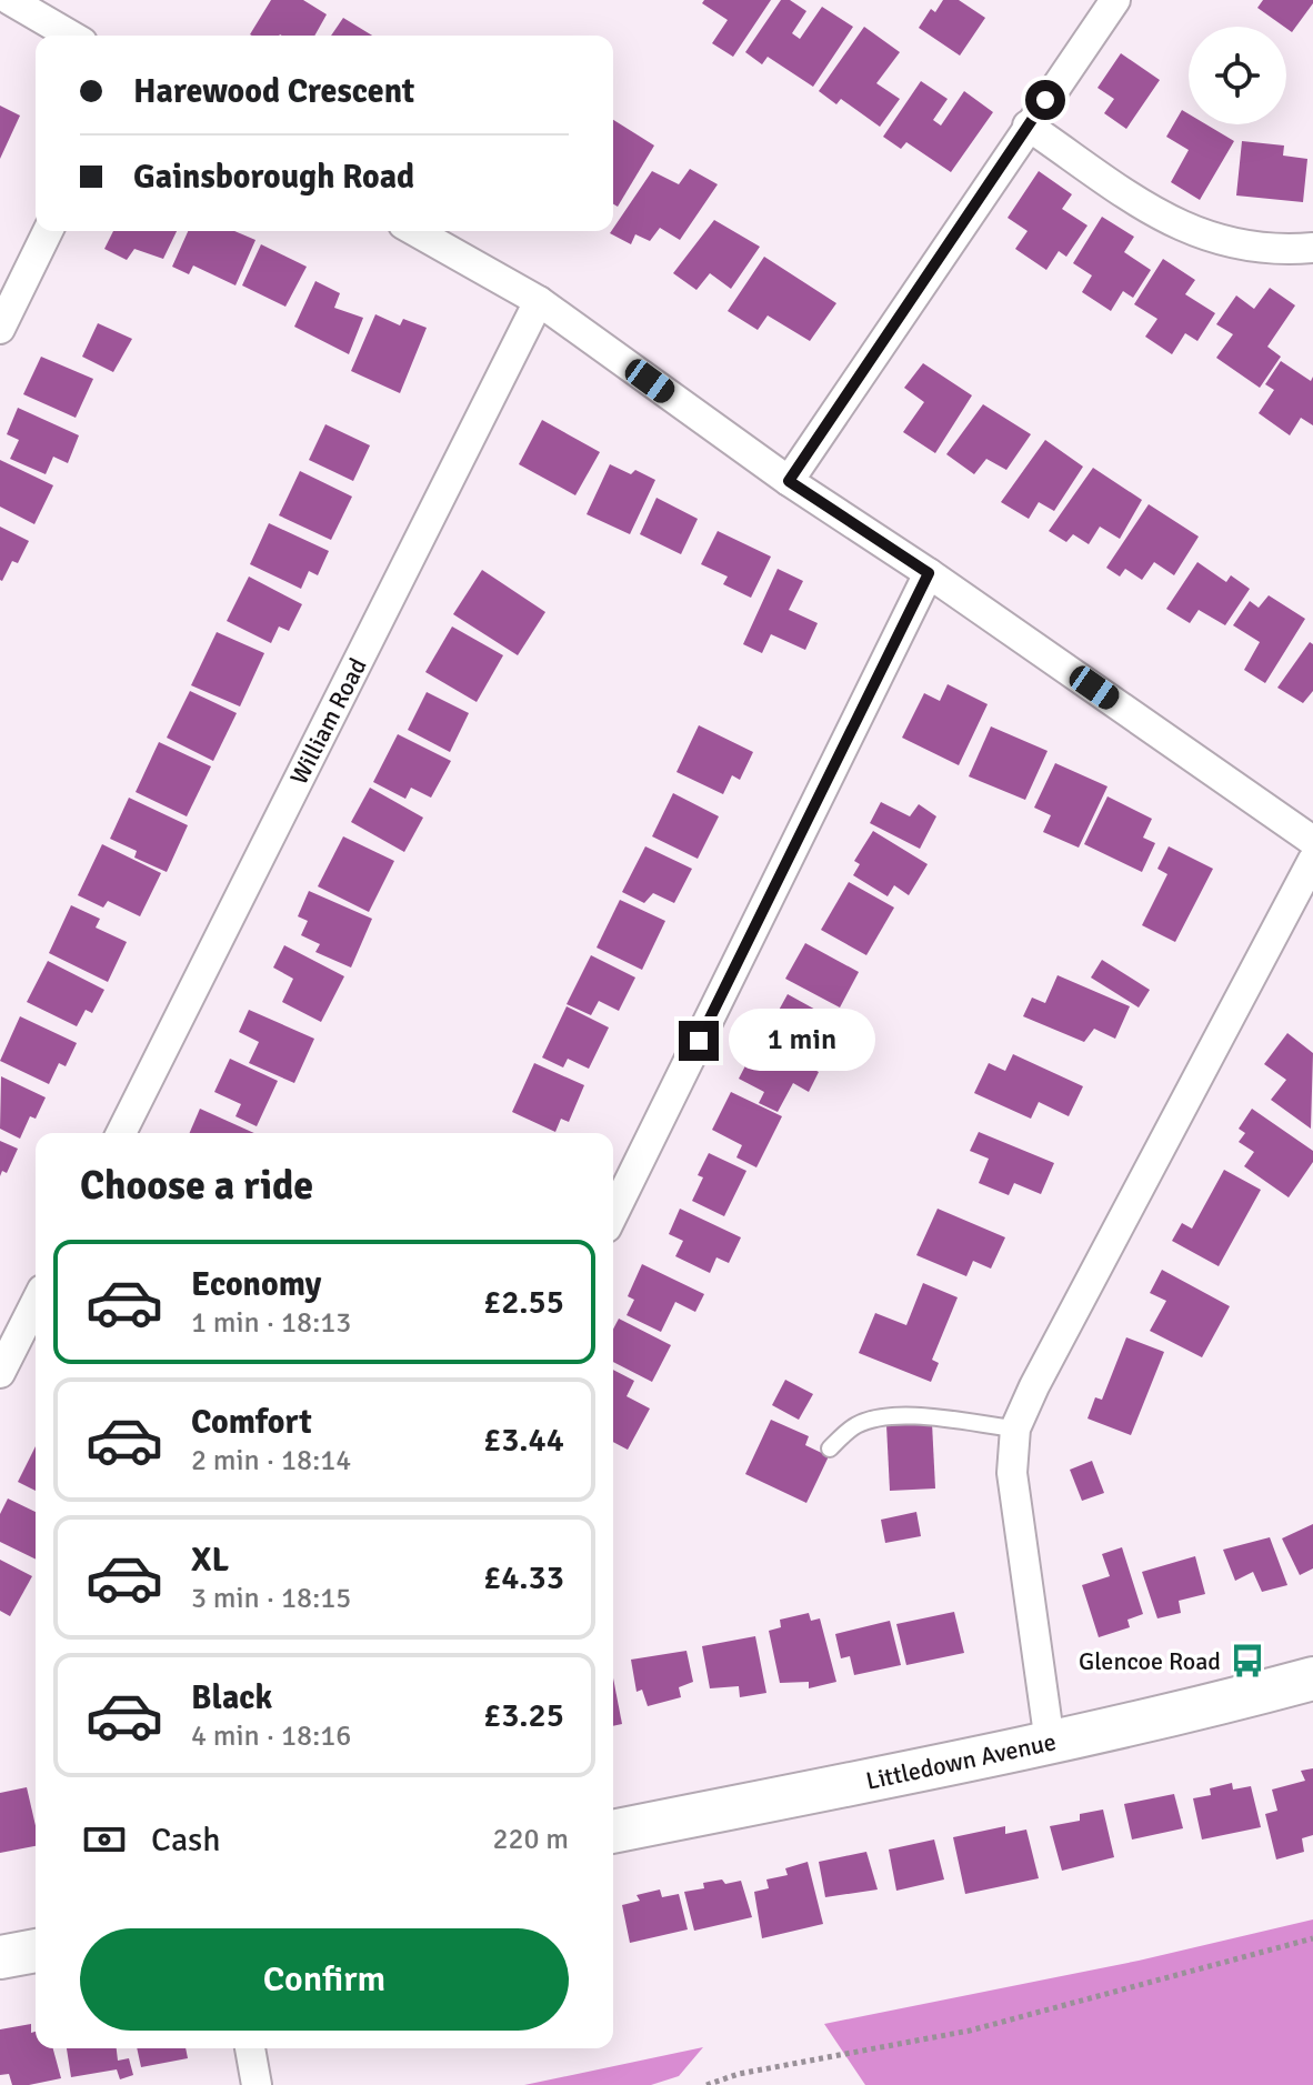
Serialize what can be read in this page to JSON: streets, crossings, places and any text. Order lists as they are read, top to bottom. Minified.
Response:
{"streets":{"street":["William Road","Littledown Avenue"]},"places":{"bus stop":["Glencoe Road"]},"page":{"banner":["Harewood Crescent","Gainsborough Road"],"bubble":"1 min","heading":"Choose a ride","list":[{"name":"Economy","note":"1 min · 18:13","value":"£2.55"},{"name":"Comfort","note":"2 min · 18:14","value":"£3.44"},{"name":"XL","note":"3 min · 18:15","value":"£4.33"},{"name":"Black","note":"4 min · 18:16","value":"£3.25"}],"pay":["Cash","220 m"],"buttons":"Confirm"}}
